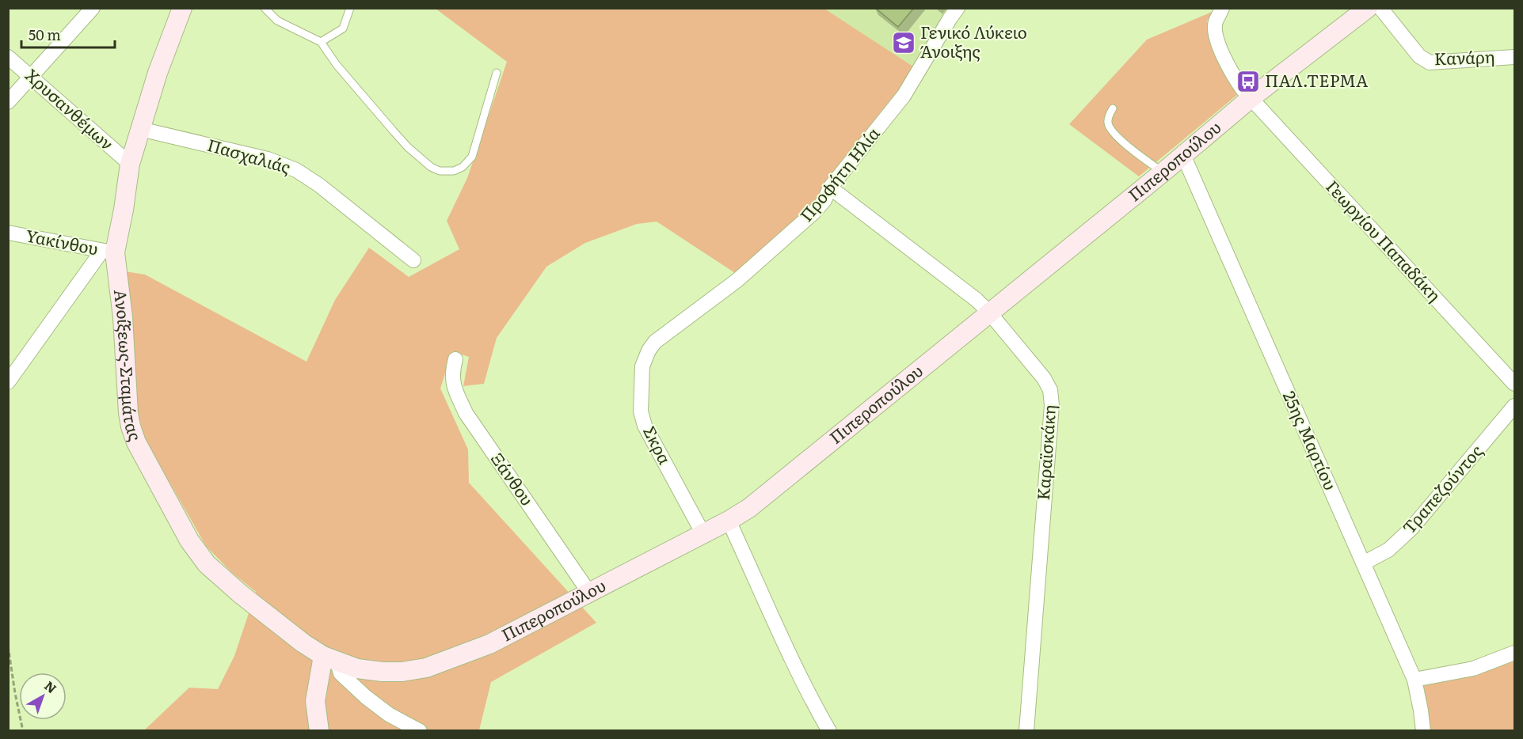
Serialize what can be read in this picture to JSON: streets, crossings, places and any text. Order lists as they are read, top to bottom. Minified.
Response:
{"streets":{"street":["Κανάρη","Χρυσανθέμων","Πασχαλιάς","Πιπεροπούλου","Προφήτη Ηλία","Γεωργίου Παπαδάκη","Υακίνθου","Ανοίξεως-Σταμάτας","25ης Μαρτίου","Σκρα","Καραϊσκάκη","Ξάνθου","Τραπεζούντος"]},"crossings":[["Χρυσανθέμων","Ανοίξεως-Σταμάτας"],["Πασχαλιάς","Ανοίξεως-Σταμάτας"],["Πιπεροπούλου","Γεωργίου Παπαδάκη"],["Πιπεροπούλου","Ανοίξεως-Σταμάτας"],["Πιπεροπούλου","25ης Μαρτίου"],["Πιπεροπούλου","Σκρα"],["Πιπεροπούλου","Καραϊσκάκη"],["Πιπεροπούλου","Ξάνθου"],["Προφήτη Ηλία","Σκρα"],["Προφήτη Ηλία","Καραϊσκάκη"],["Υακίνθου","Ανοίξεως-Σταμάτας"],["25ης Μαρτίου","Τραπεζούντος"]],"places":{"school or university":["Γενικό Λύκειο Άνοιξης"],"bus stop":["ΠΑΛ.ΤΕΡΜΑ"]},"scale_bar":"50 m","north":"top right"}
